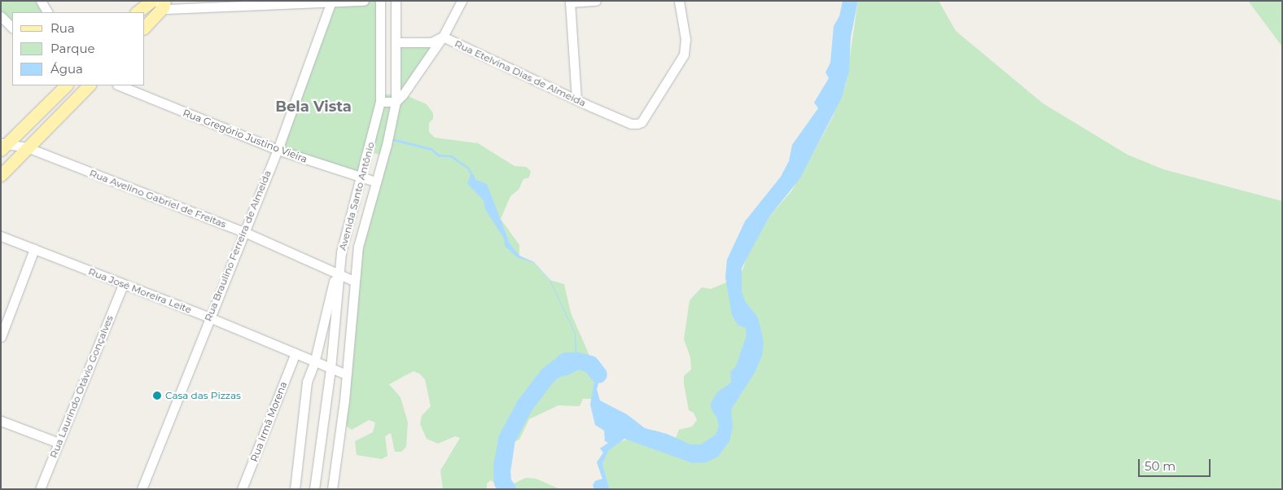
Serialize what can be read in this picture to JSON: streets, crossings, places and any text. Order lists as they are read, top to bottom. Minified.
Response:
{"streets":{"street":["Rua Etelvina Dias de Almeida","Rua Gregório Justino Vieira","Avenida Santo Antônio","Rua Avelino Gabriel de Freitas","Rua Braulino Ferreira de Almeida","Rua José Moreira Leite","Rua Laurindo Otávio Gonçalves","Rua Irmã Morena"]},"crossings":[["Rua Etelvina Dias de Almeida","Avenida Santo Antônio"],["Rua Gregório Justino Vieira","Avenida Santo Antônio"],["Rua Gregório Justino Vieira","Rua Braulino Ferreira de Almeida"],["Avenida Santo Antônio","Rua Avelino Gabriel de Freitas"],["Avenida Santo Antônio","Rua José Moreira Leite"],["Rua Avelino Gabriel de Freitas","Rua Braulino Ferreira de Almeida"],["Rua Braulino Ferreira de Almeida","Rua José Moreira Leite"],["Rua José Moreira Leite","Rua Laurindo Otávio Gonçalves"],["Rua José Moreira Leite","Rua Irmã Morena"]],"districts":["Bela Vista"],"places":["Casa das Pizzas"],"legend":["Rua","Parque","Água"],"scale_bar":"50 m"}
